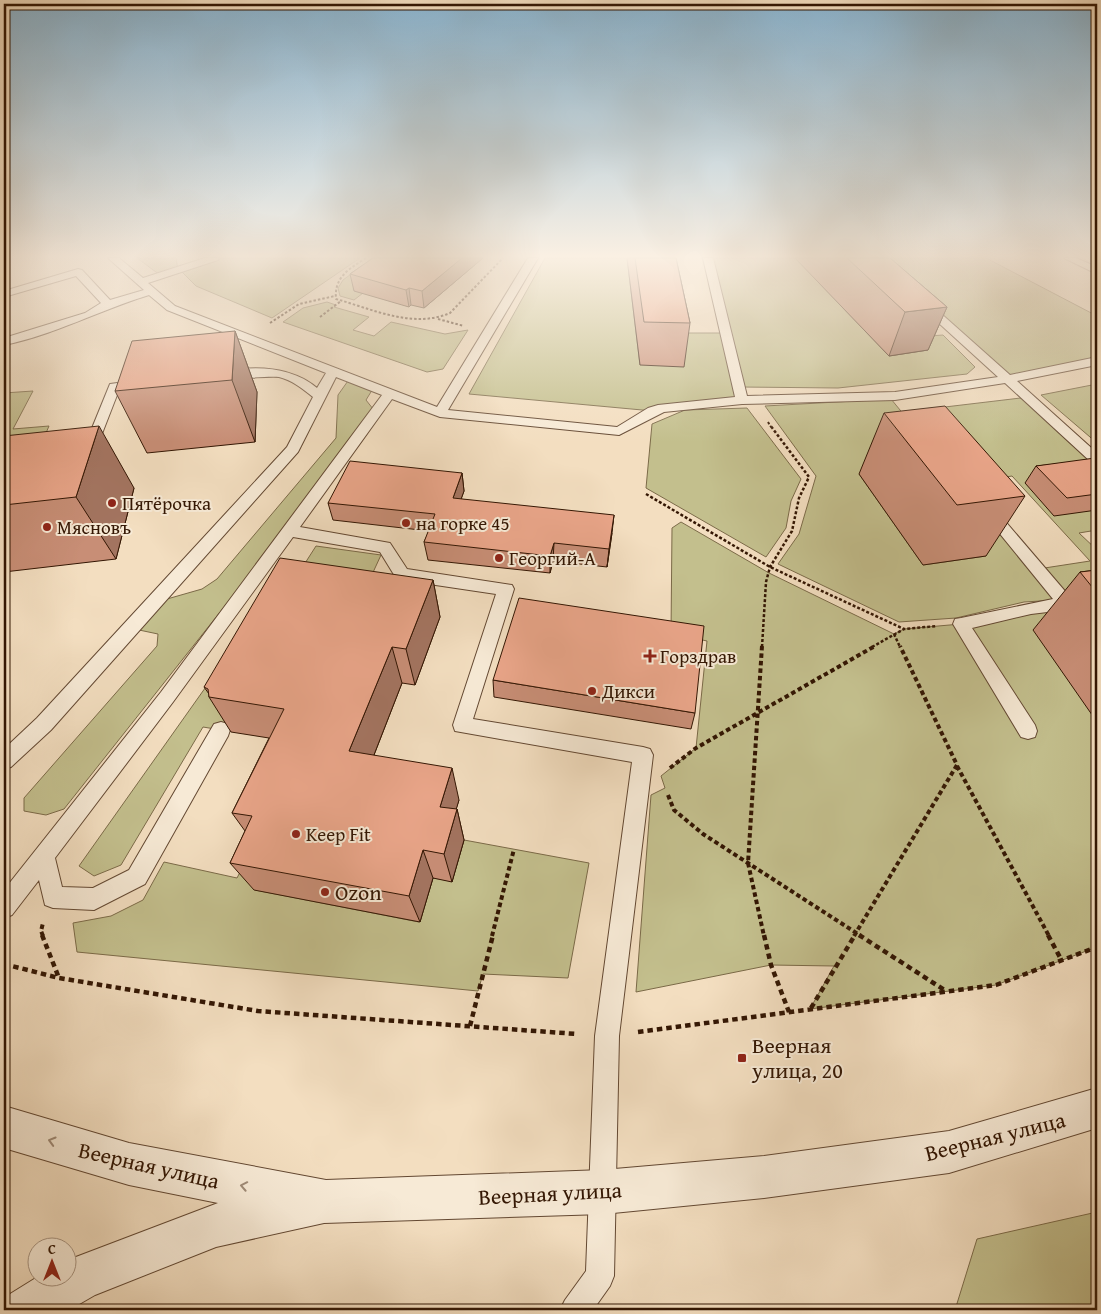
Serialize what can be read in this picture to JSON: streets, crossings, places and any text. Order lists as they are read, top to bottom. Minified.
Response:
{"streets":{"street":["Веерная улица"]},"places":{"other":["Пятёрочка","на горке 45","Мясновъ","Георгий-А","Дикси","Keep Fit","Ozon"],"health":["Горздрав"],"transit":["Веерная улица, 20"]},"north":"top"}
